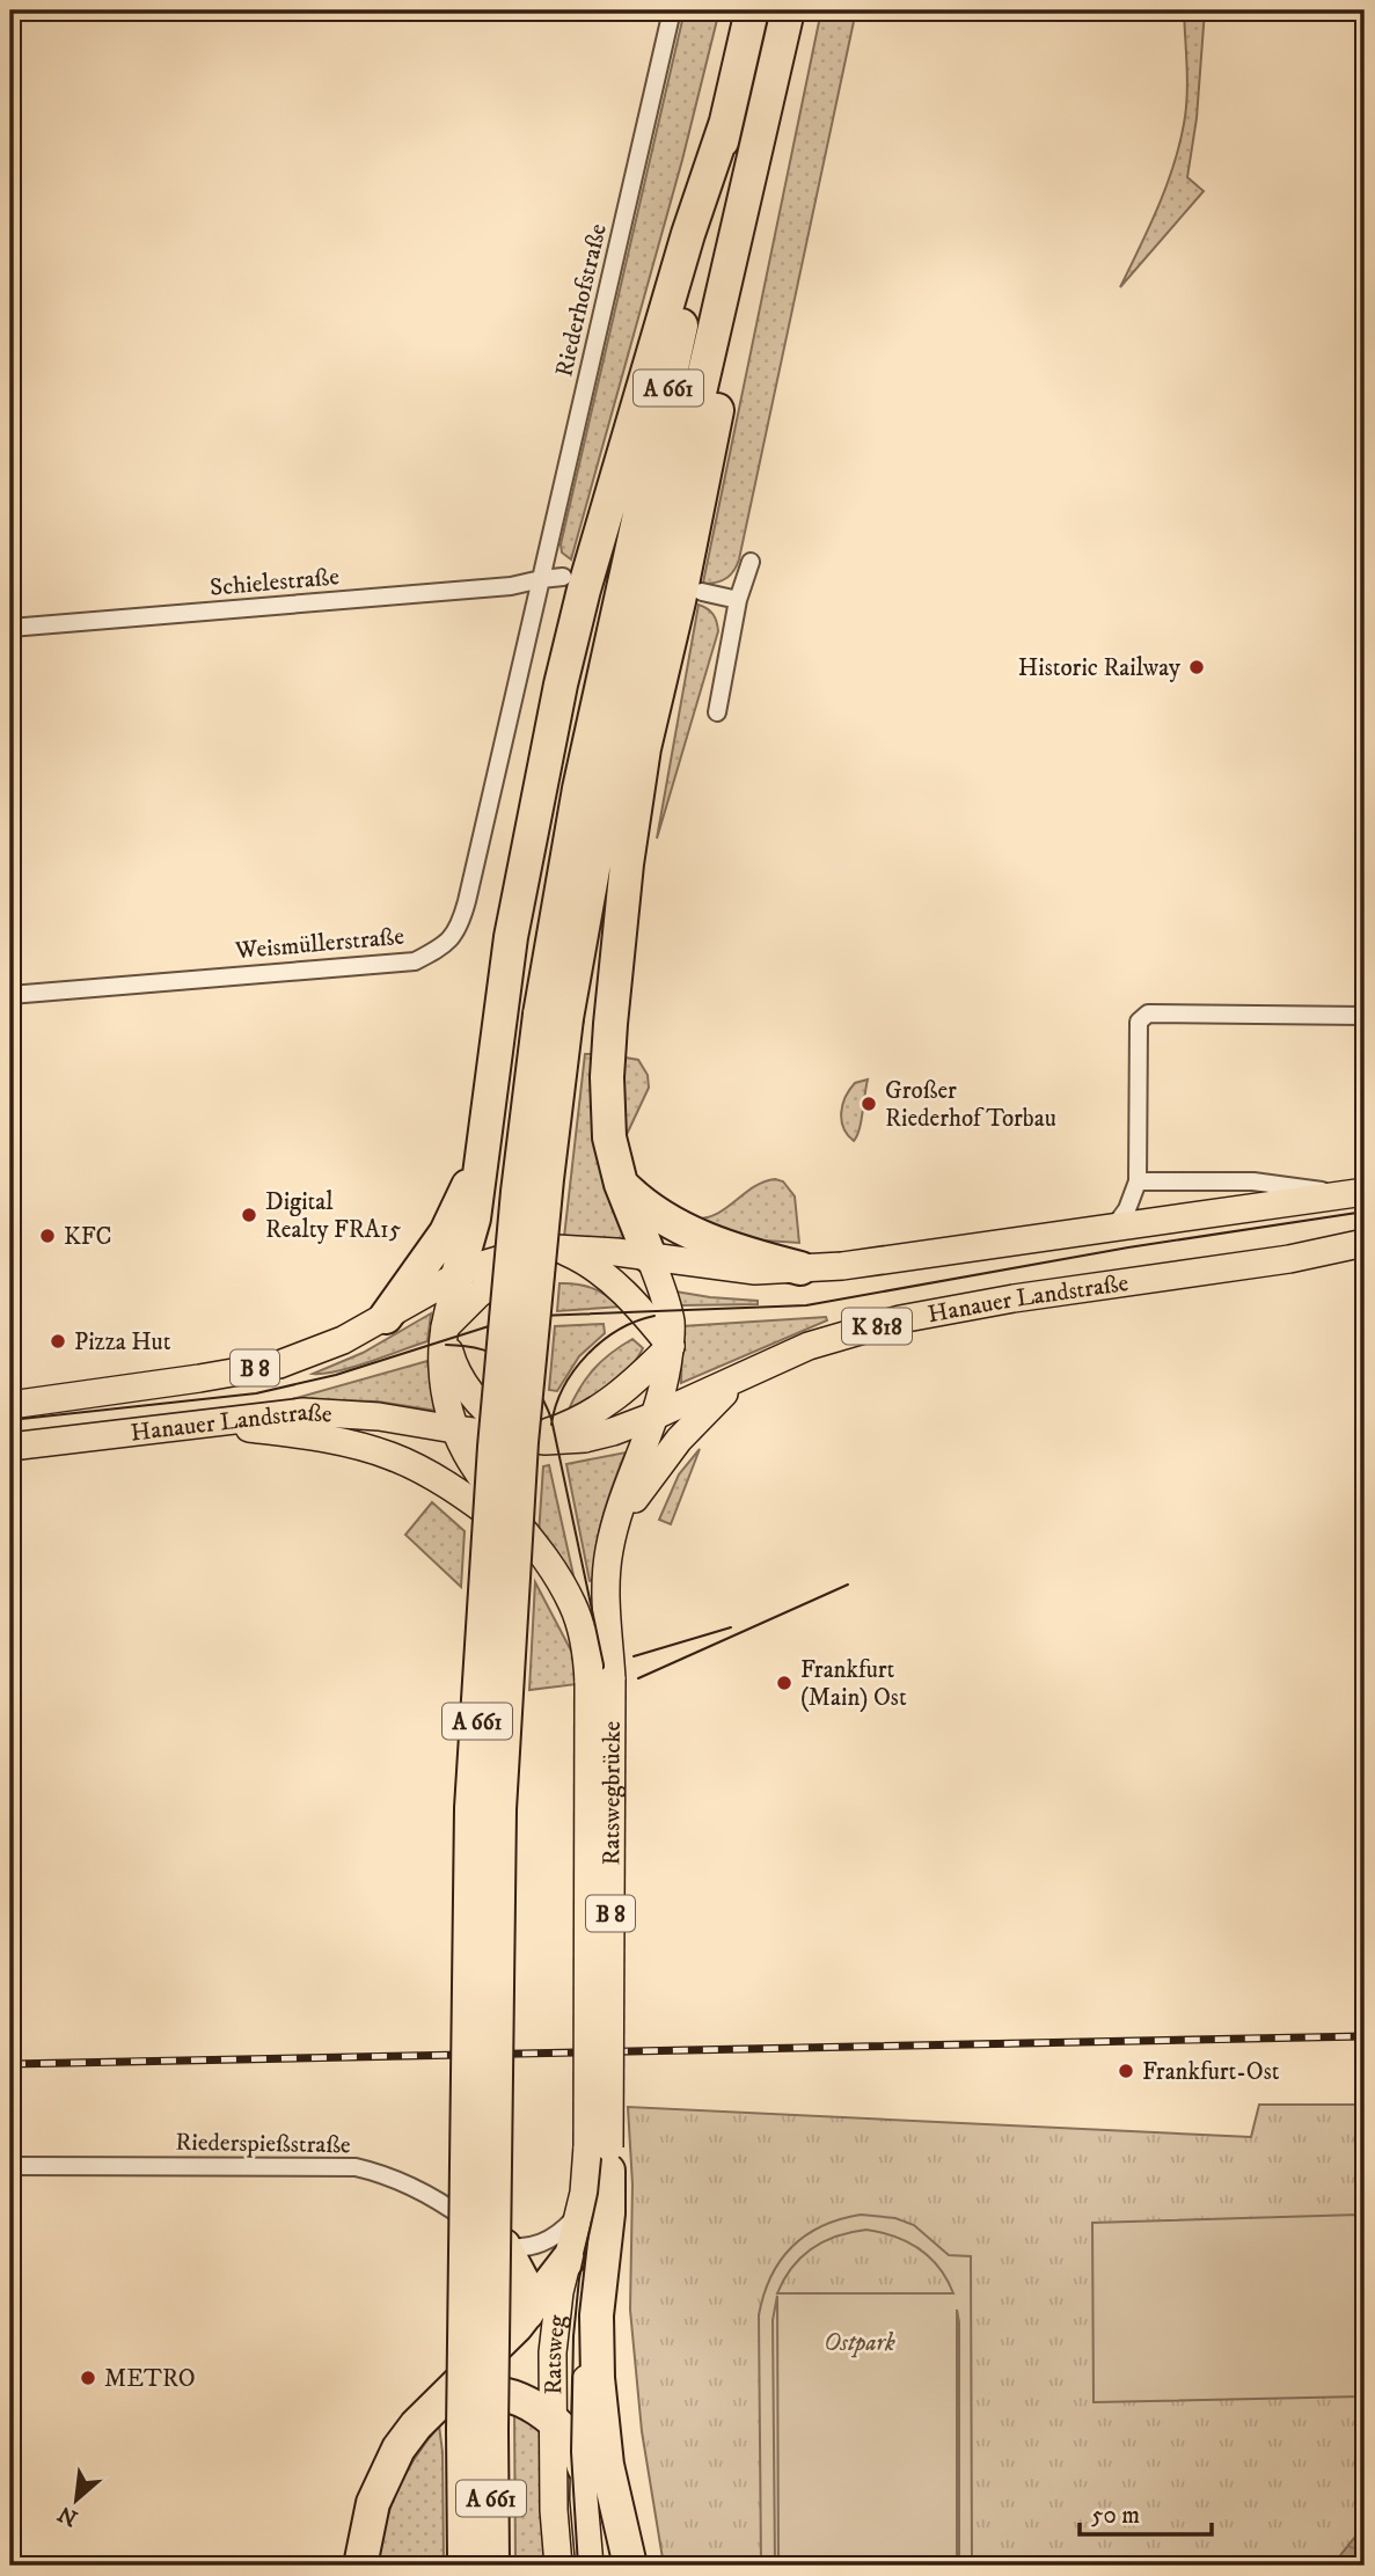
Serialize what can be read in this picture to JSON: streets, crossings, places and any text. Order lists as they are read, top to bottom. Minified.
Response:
{"streets":{"highway":["A 661"],"main road":["Hanauer Landstraße","K 818","B 8","Ratswegbrücke","Ratsweg"],"street":["Riederhofstraße","Schielestraße","Weismüllerstraße","Riederspießstraße"]},"crossings":[["Riederhofstraße","Schielestraße"],["Riederhofstraße","Weismüllerstraße"],["Schielestraße","Weismüllerstraße"],["Hanauer Landstraße","K 818"],["Hanauer Landstraße","B 8"],["K 818","B 8"],["B 8","Ratswegbrücke"],["Ratswegbrücke","Ratsweg"]],"parks":["Ostpark"],"places":["Historic Railway","Großer Riederhof Torbau","Digital Realty FRA15","KFC","Pizza Hut","Frankfurt (Main) Ost","Frankfurt-Ost","METRO"],"scale_bar":"50 m","north":"bottom left"}
